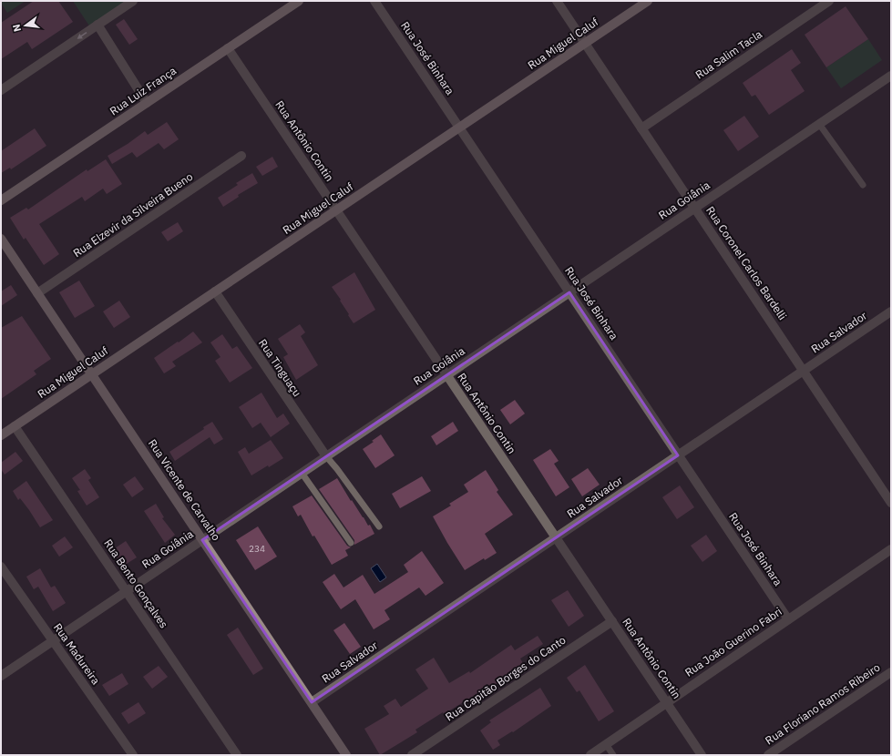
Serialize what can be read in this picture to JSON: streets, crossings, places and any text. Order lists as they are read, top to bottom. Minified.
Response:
{"streets":{"main road":["Rua Miguel Caluf","Rua Luiz França","Rua Vicente de Carvalho"],"street":["Rua Salim Tacla","Rua José Binhara","Rua Antônio Contin","Rua Goiânia","Rua Elzevir da Silveira Bueno","Rua Coronel Carlos Bardelli","Rua Salvador","Rua Tinguaçu","Rua Bento Gonçalves","Rua João Guerino Fabri","Rua Madureira","Rua Capitão Borges do Canto","Rua Floriano Ramos Ribeiro"]},"crossings":[["Rua Miguel Caluf","Rua José Binhara"],["Rua Miguel Caluf","Rua Antônio Contin"],["Rua Miguel Caluf","Rua Coronel Carlos Bardelli"],["Rua Miguel Caluf","Rua Tinguaçu"],["Rua Miguel Caluf","Rua Vicente de Carvalho"],["Rua Miguel Caluf","Rua Bento Gonçalves"],["Rua Salim Tacla","Rua Coronel Carlos Bardelli"],["Rua José Binhara","Rua Goiânia"],["Rua José Binhara","Rua Salvador"],["Rua José Binhara","Rua João Guerino Fabri"],["Rua Luiz França","Rua Antônio Contin"],["Rua Antônio Contin","Rua Goiânia"],["Rua Antônio Contin","Rua Salvador"],["Rua Antônio Contin","Rua João Guerino Fabri"],["Rua Antônio Contin","Rua Capitão Borges do Canto"],["Rua Goiânia","Rua Coronel Carlos Bardelli"],["Rua Goiânia","Rua Tinguaçu"],["Rua Goiânia","Rua Vicente de Carvalho"],["Rua Goiânia","Rua Bento Gonçalves"],["Rua Goiânia","Rua Madureira"],["Rua Elzevir da Silveira Bueno","Rua Vicente de Carvalho"],["Rua Coronel Carlos Bardelli","Rua Salvador"],["Rua Salvador","Rua Vicente de Carvalho"]],"house_numbers":["234"],"north":"left"}
